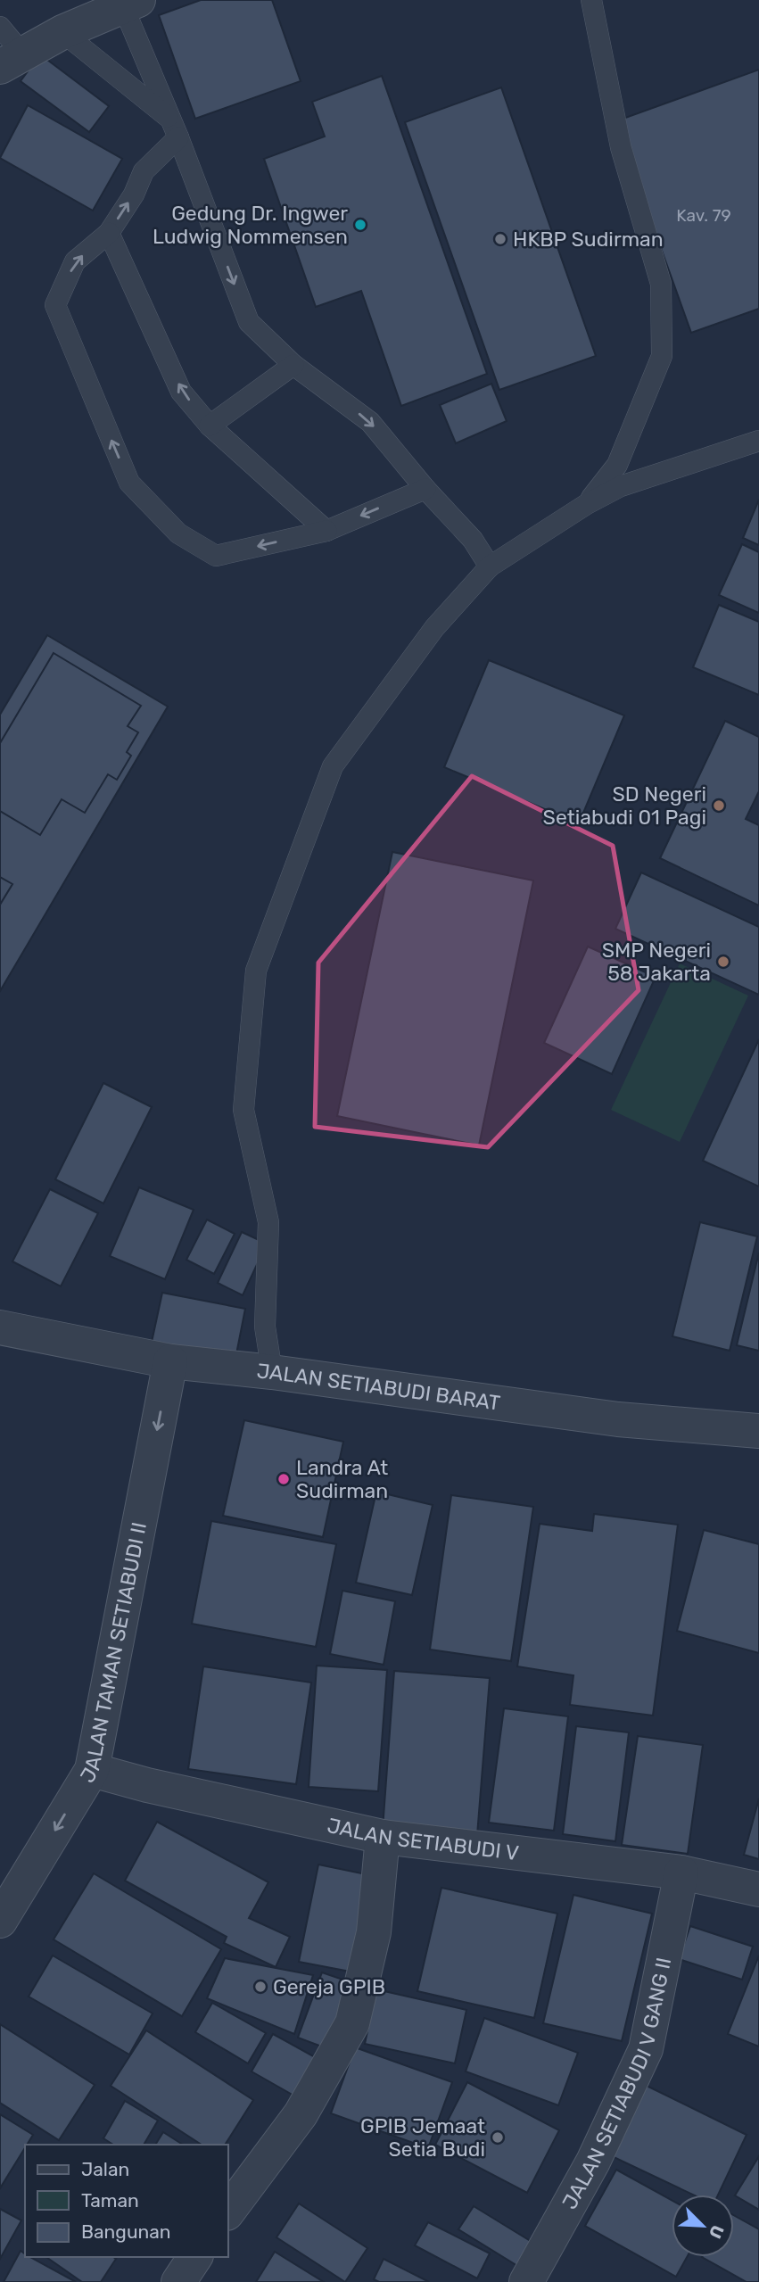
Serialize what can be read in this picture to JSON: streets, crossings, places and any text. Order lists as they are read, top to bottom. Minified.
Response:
{"streets":{"street":["JALAN SETIABUDI BARAT","JALAN TAMAN SETIABUDI II","JALAN SETIABUDI V","JALAN SETIABUDI V GANG II"]},"crossings":[["JALAN SETIABUDI BARAT","JALAN TAMAN SETIABUDI II"],["JALAN TAMAN SETIABUDI II","JALAN SETIABUDI V"],["JALAN SETIABUDI V","JALAN SETIABUDI V GANG II"]],"one_way":["JALAN TAMAN SETIABUDI II"],"places":["Gedung Dr. Ingwer Ludwig Nommensen","HKBP Sudirman","SD Negeri Setiabudi 01 Pagi","SMP Negeri 58 Jakarta","Landra At Sudirman","Gereja GPIB","GPIB Jemaat Setia Budi"],"house_numbers":["Kav. 79"],"legend":["Jalan","Taman","Bangunan"],"north":"bottom right"}
